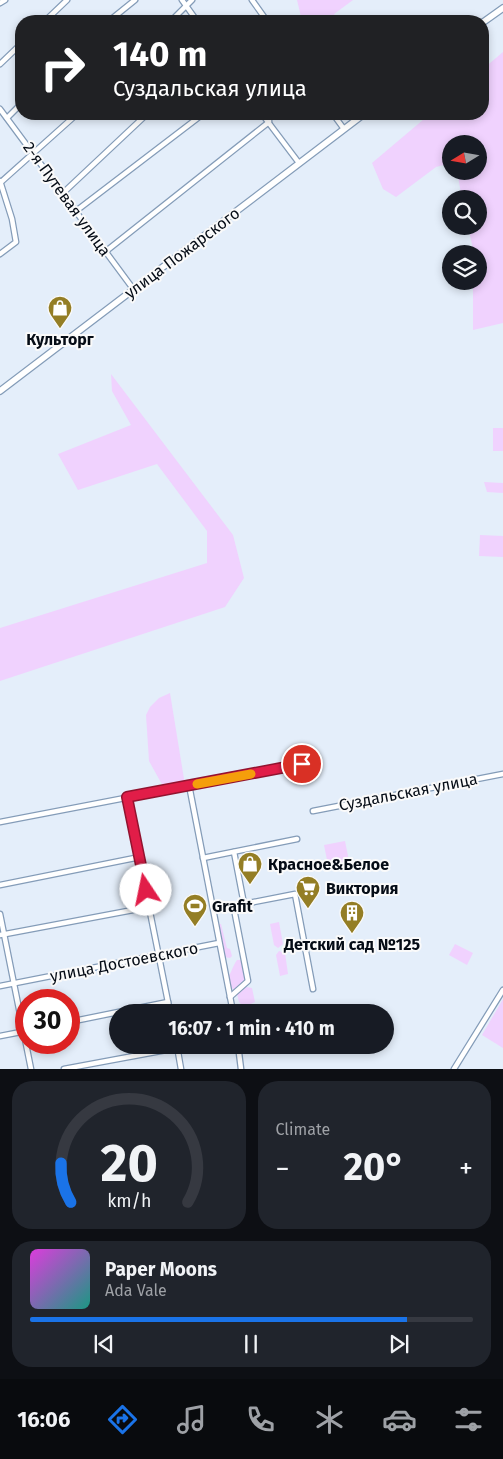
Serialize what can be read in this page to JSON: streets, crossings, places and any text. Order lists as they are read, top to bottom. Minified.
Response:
{"streets":{"street":["2-я Путевая улица","улица Пожарского","Суздальская улица","улица Достоевского"]},"crossings":[["2-я Путевая улица","улица Пожарского"]],"places":{"shop":["Культорг","Красное&Белое"],"supermarket":["Виктория"],"sports":["Grafit"],"building":["Детский сад №125"]},"north":"left","page":{"turn":["140 m","Суздальская улица"],"limit":"30","trip":"16:07 · 1 min · 410 m","tile":"Climate","heat":["−","20°","+"],"song":["Paper Moons","Ada Vale"],"tabs":"16:06","gauge":["20","km/h"]}}
